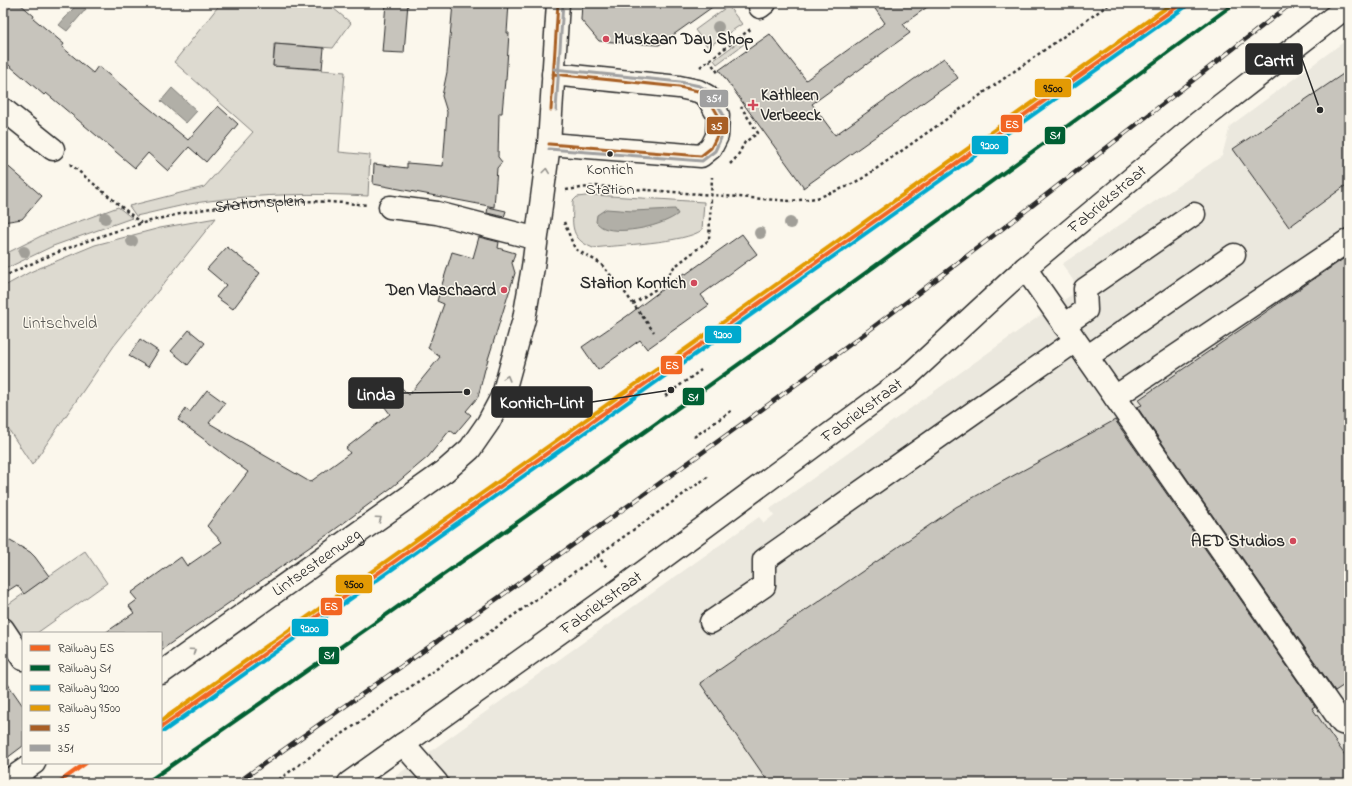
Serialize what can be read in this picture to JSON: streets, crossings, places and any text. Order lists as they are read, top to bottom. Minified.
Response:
{"streets":{"street":["Fabriekstraat","Lintsesteenweg"],"path":["Stationsplein"]},"one_way":["Lintsesteenweg"],"parks":["Lintschveld"],"places":{"other":["Muskaan Day Shop","Cartri","Kontich Station","Station Kontich","Den Vlaschaard","Kontich-Lint","Linda","AED Studios"],"health":["Kathleen Verbeeck"]},"lines":["rail line ES","rail line S1","rail line 9500","transit line 35","transit line 351","rail line 9200"],"legend":["Railway ES","Railway S1","Railway 9200","Railway 9500","35","351"]}
